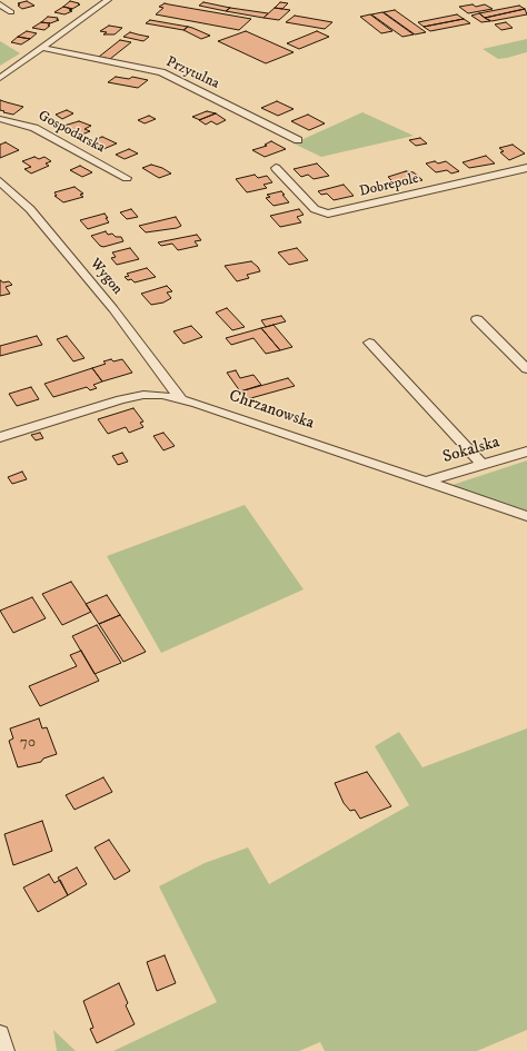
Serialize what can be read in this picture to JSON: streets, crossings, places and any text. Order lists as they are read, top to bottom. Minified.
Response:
{"streets":{"street":["Przytulna","Gospodarska","Dobrepole","Wygon","Chrzanowska","Sokalska"]},"crossings":[["Wygon","Chrzanowska"],["Chrzanowska","Sokalska"]],"house_numbers":["70"]}
